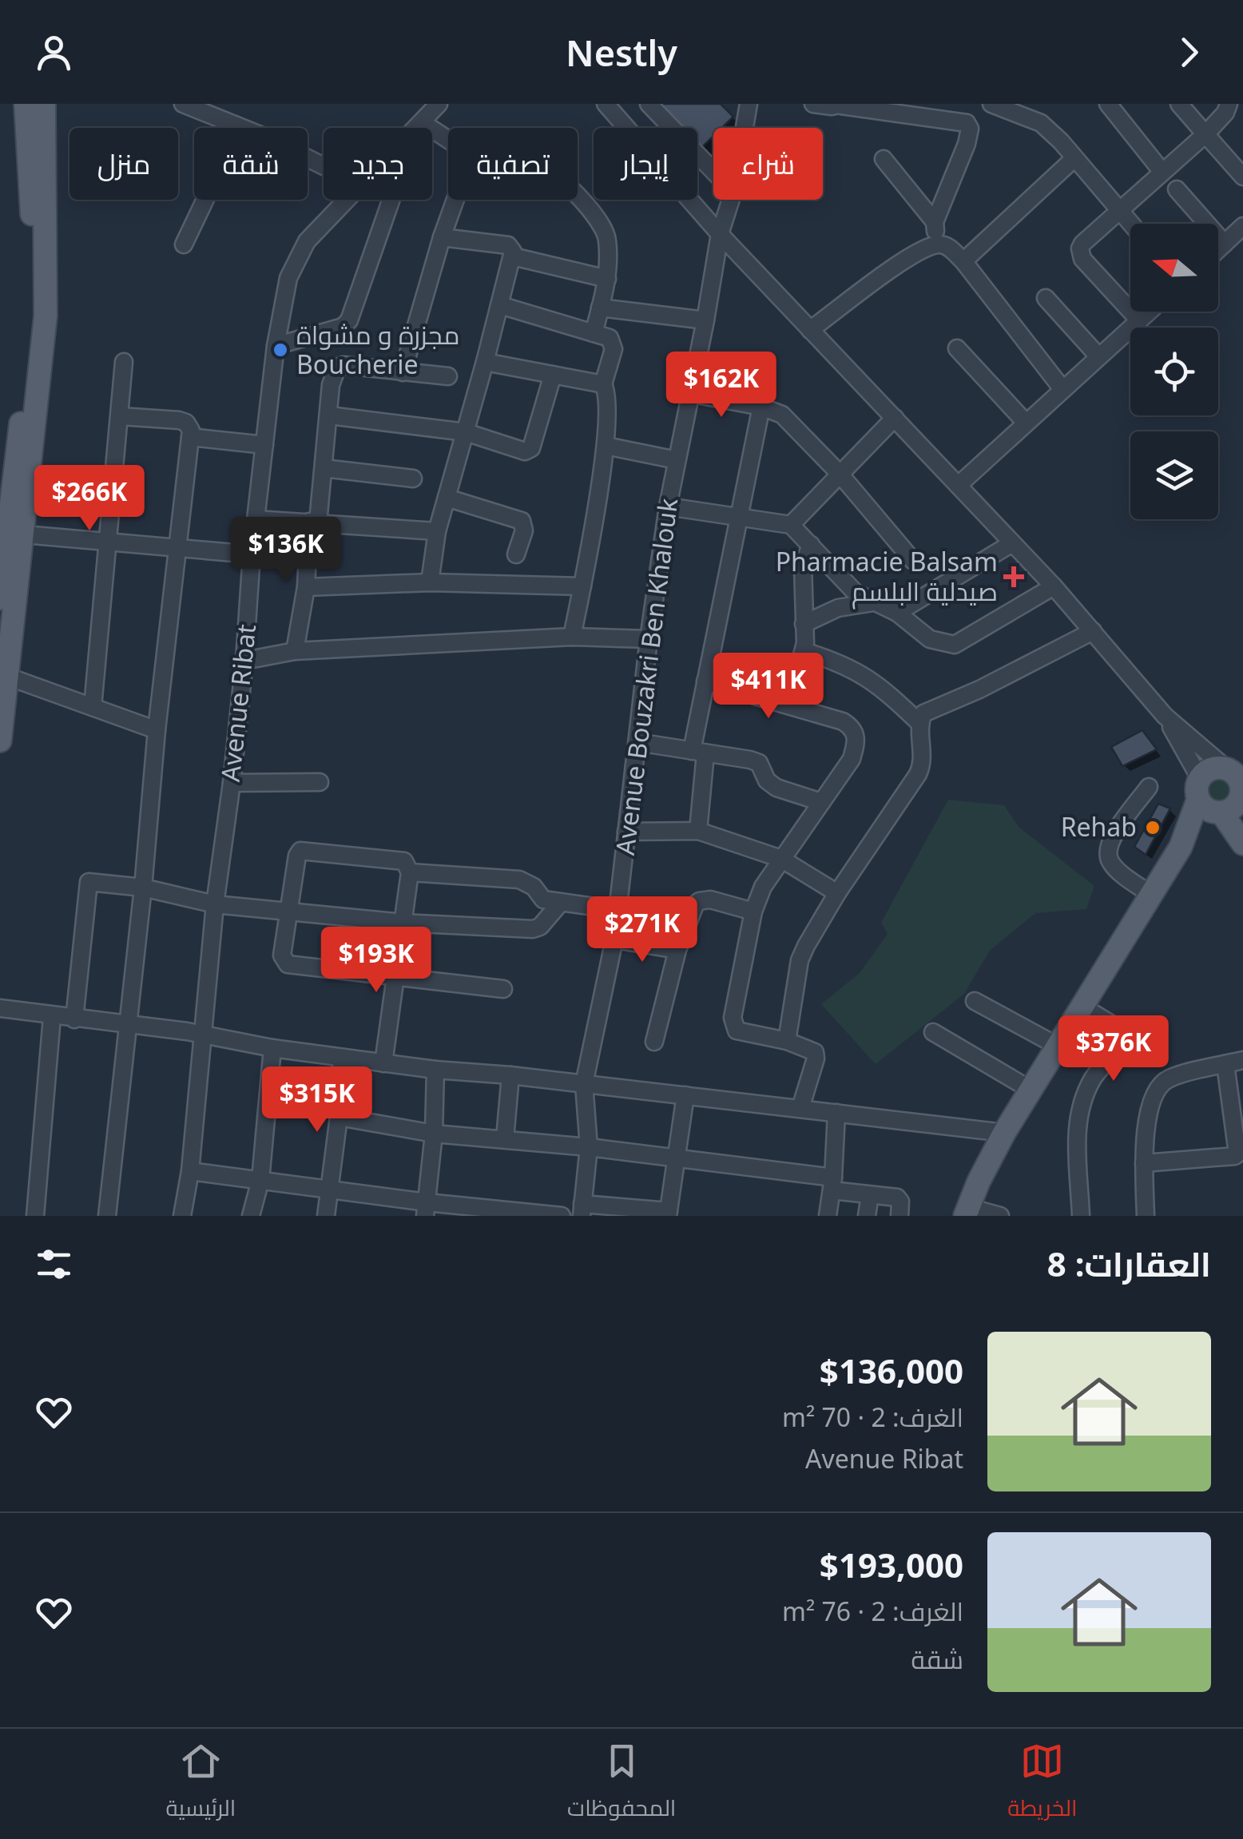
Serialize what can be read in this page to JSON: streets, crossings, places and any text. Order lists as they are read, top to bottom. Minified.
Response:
{"streets":{"street":["Avenue Bouzakri Ben Khalouk","Avenue Ribat"]},"places":{"other":["مجزرة و مشواة Boucherie","Rehab"],"health":["Pharmacie Balsam صيدلية البلسم"]},"north":"left","page":{"header":"Nestly","chip":["شراء","إيجار","تصفية","جديد","شقة","منزل"],"price":["$162K","$266K","$136K","$411K","$271K","$193K","$376K","$315K"],"heading":"العقارات: 8","list":[{"name":"$136,000","note":"الغرف: 2 · 70 m² · Avenue Ribat"},{"name":"$193,000","note":"الغرف: 2 · 76 m² · شقة"}],"tabs":["الخريطة","المحفوظات","الرئيسية"]}}
